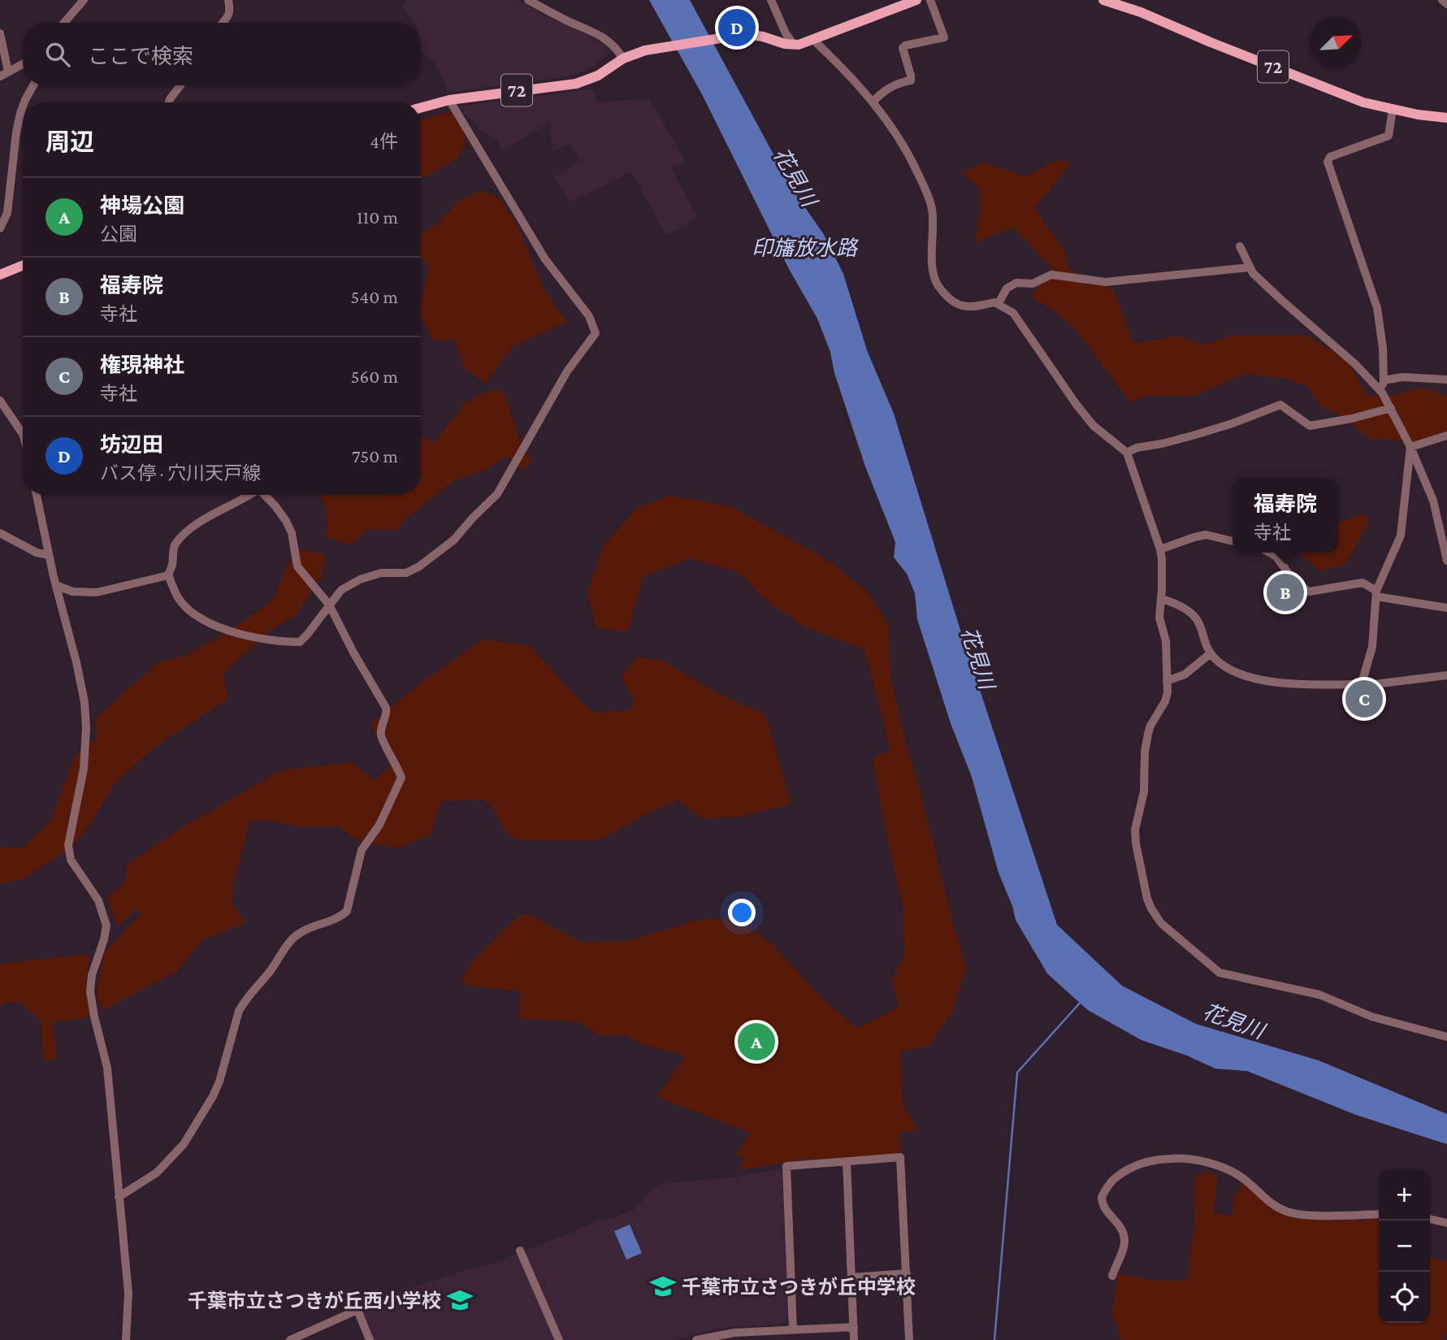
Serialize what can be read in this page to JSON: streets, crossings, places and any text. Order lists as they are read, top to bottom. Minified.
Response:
{"streets":{"main road":["72"]},"water":["花見川","印旛放水路"],"places":{"school or university":["千葉市立さつきが丘中学校","千葉市立さつきが丘西小学校"]},"north":"top right","page":{"pins":["D","B","C","A"],"search":"ここで検索","heading":["周辺","4件"],"list":[{"mark":"A","name":"神場公園","note":"公園","value":"110 m"},{"mark":"B","name":"福寿院","note":"寺社","value":"540 m"},{"mark":"C","name":"権現神社","note":"寺社","value":"560 m"},{"mark":"D","name":"坊辺田","note":"バス停 · 穴川天戸線","value":"750 m"}],"popup":["福寿院","寺社"],"map_buttons":["+","−"]}}
